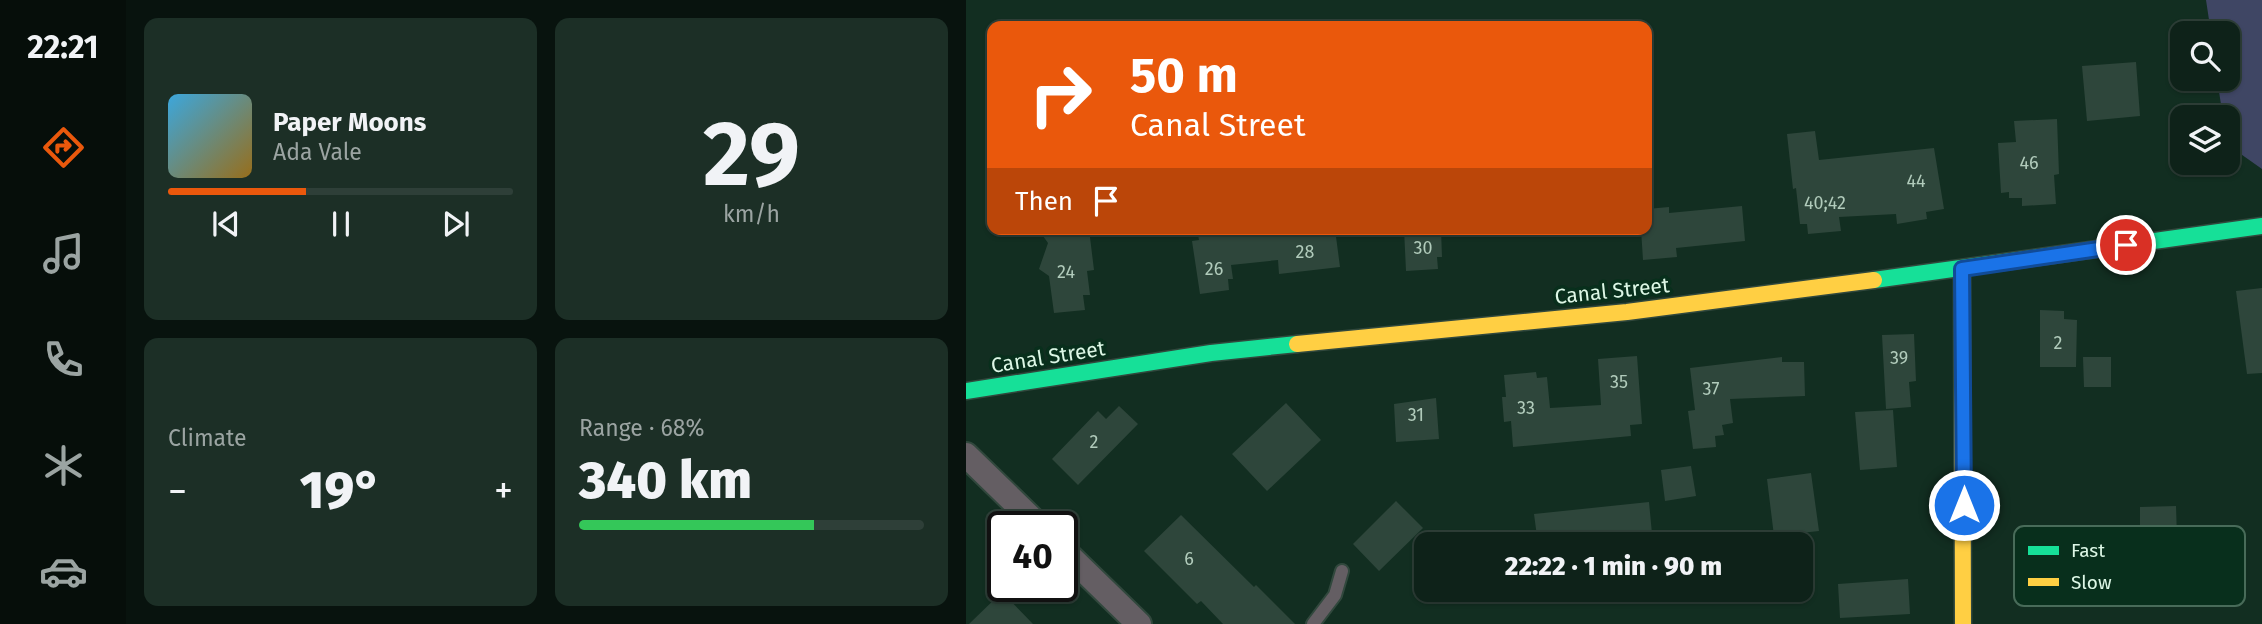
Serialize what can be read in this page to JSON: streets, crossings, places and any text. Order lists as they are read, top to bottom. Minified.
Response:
{"streets":{"street":["Canal Street"]},"house_numbers":["46","44","40;42","30","28","26","24","2","39","35","37","33","31","2","6"],"legend":["Fast","Slow"],"page":{"tabs":"22:21","tile":[["29","km/h"],"Climate",["Range · 68%","340 km"]],"turn":["50 m","Canal Street"],"song":["Paper Moons","Ada Vale"],"then":"Then","heat":["−","19°","+"],"limit":"40","trip":"22:22 · 1 min · 90 m"}}
